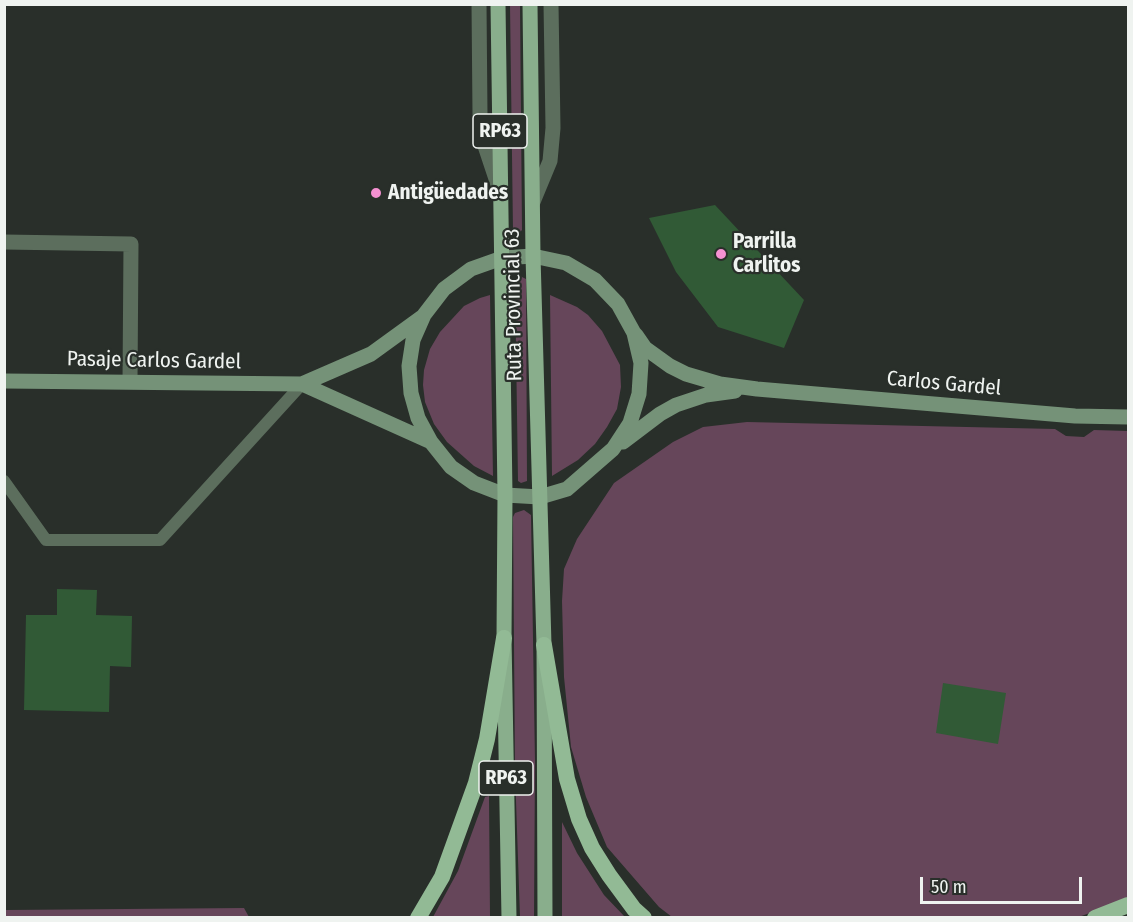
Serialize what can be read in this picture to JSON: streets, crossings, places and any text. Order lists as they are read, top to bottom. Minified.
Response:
{"streets":{"main road":["RP63","Ruta Provincial 63","Pasaje Carlos Gardel","Carlos Gardel"]},"crossings":[["RP63","Ruta Provincial 63"]],"places":["Antigüedades","Parrilla Carlitos"],"scale_bar":"50 m"}
